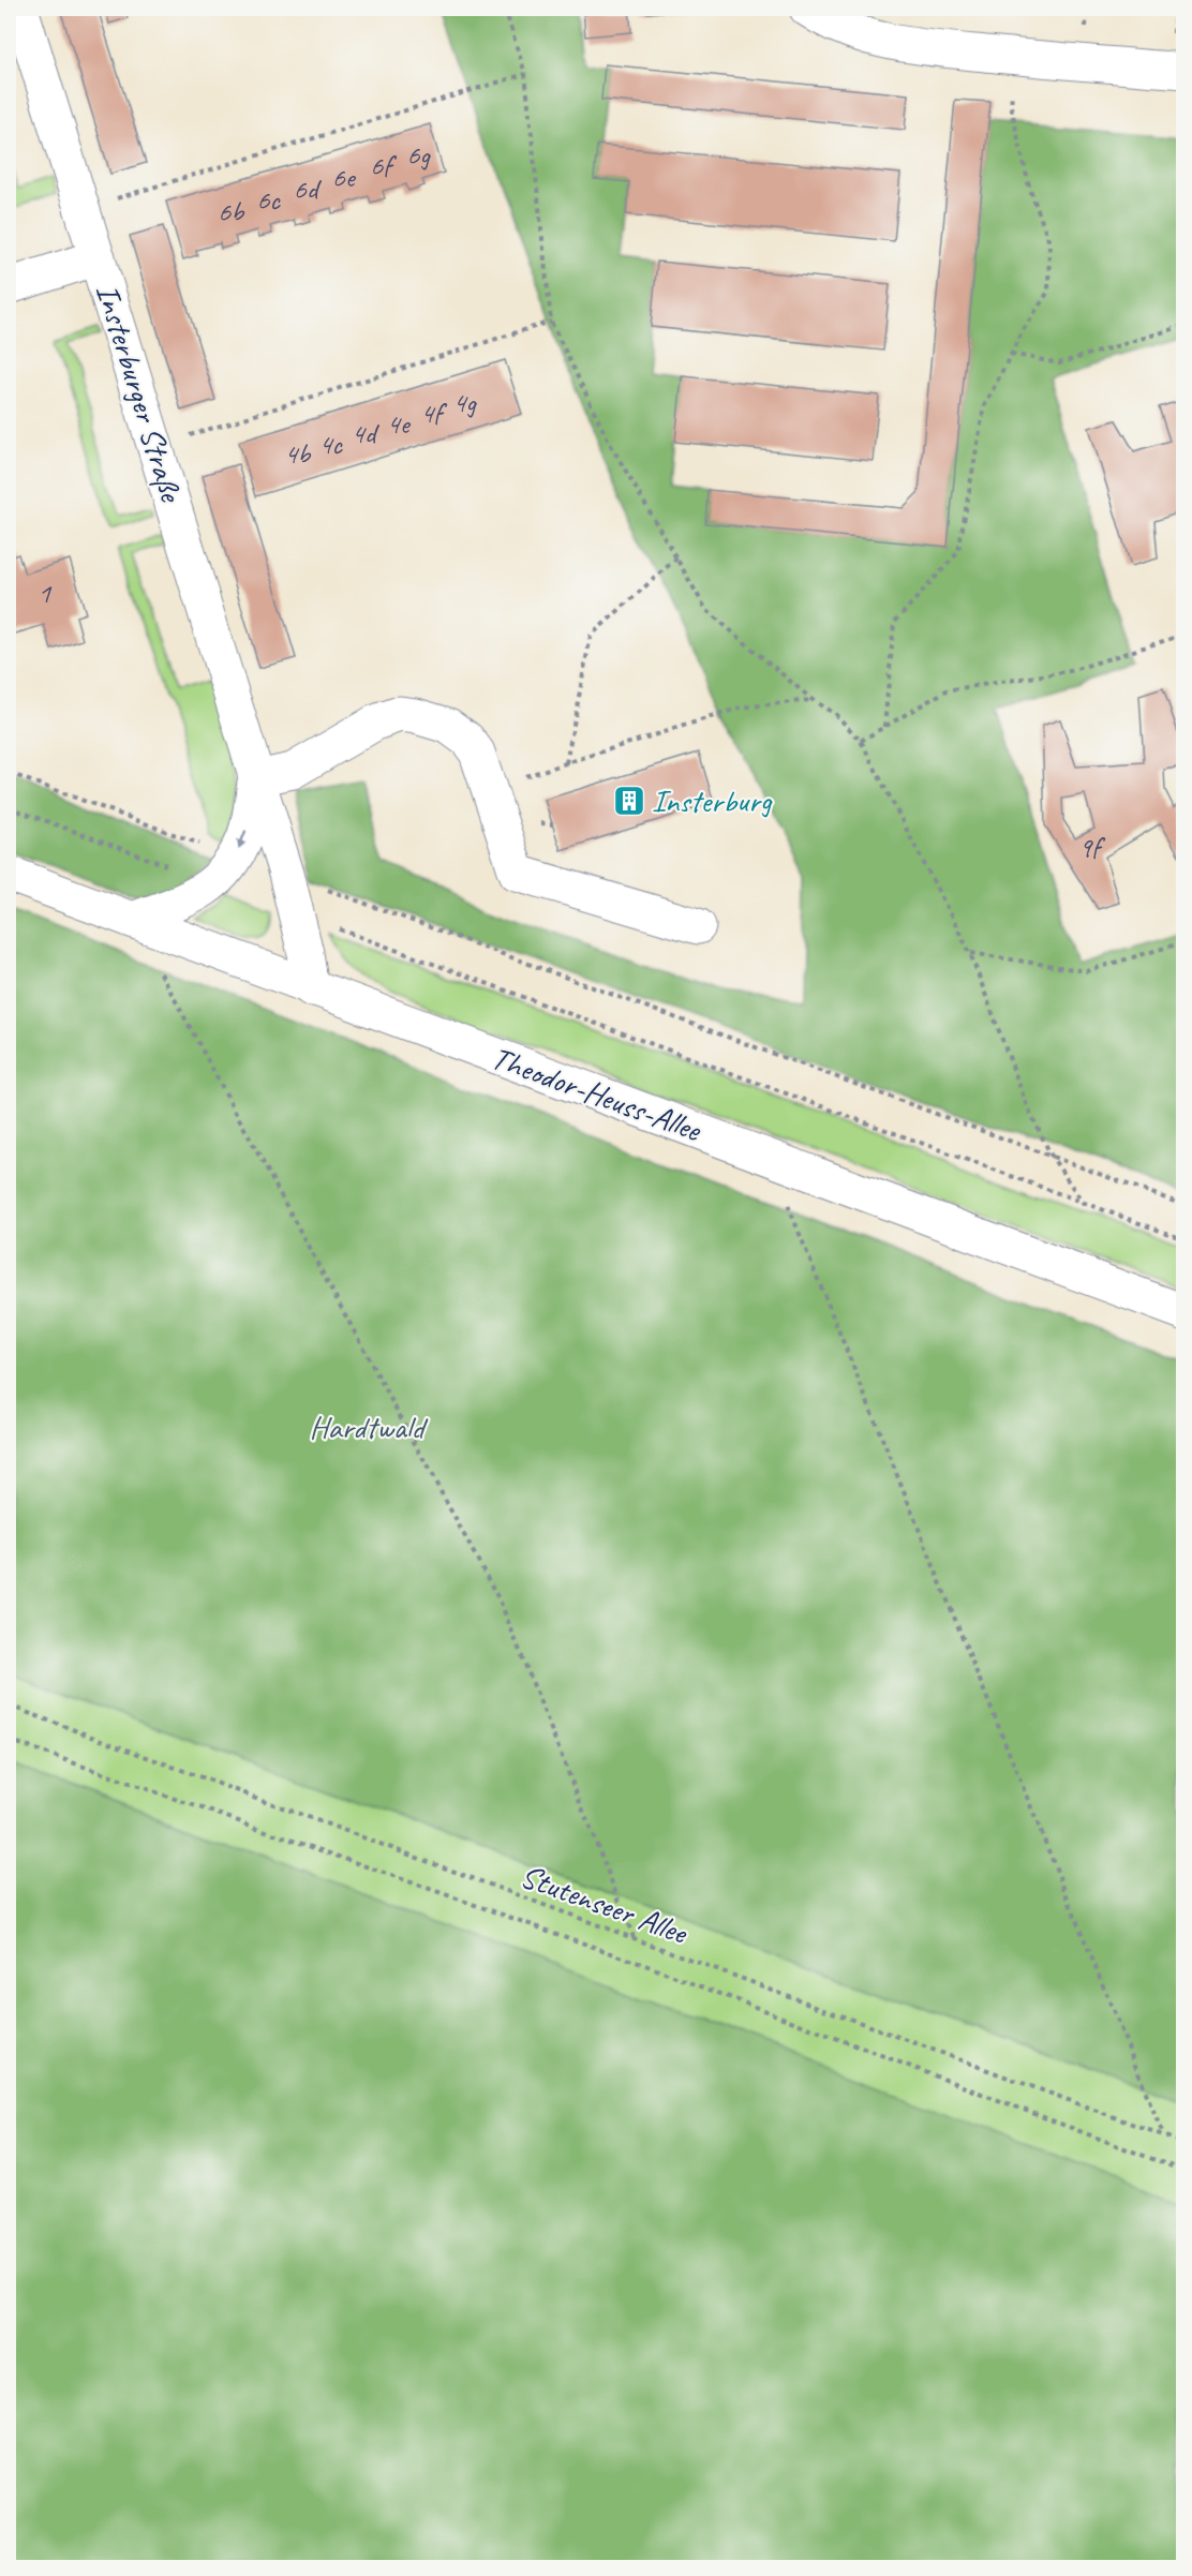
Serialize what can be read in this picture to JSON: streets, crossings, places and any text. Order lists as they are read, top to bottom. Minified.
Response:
{"streets":{"street":["Insterburger Straße","Theodor-Heuss-Allee"],"path":["Stutenseer Allee"]},"crossings":[["Insterburger Straße","Theodor-Heuss-Allee"]],"parks":["Hardtwald"],"places":{"building":["Insterburg"]},"house_numbers":["6g","6f","6e","6d","6c","6b","4g","4f","4e","4d","4c","4b","1","9f"]}
